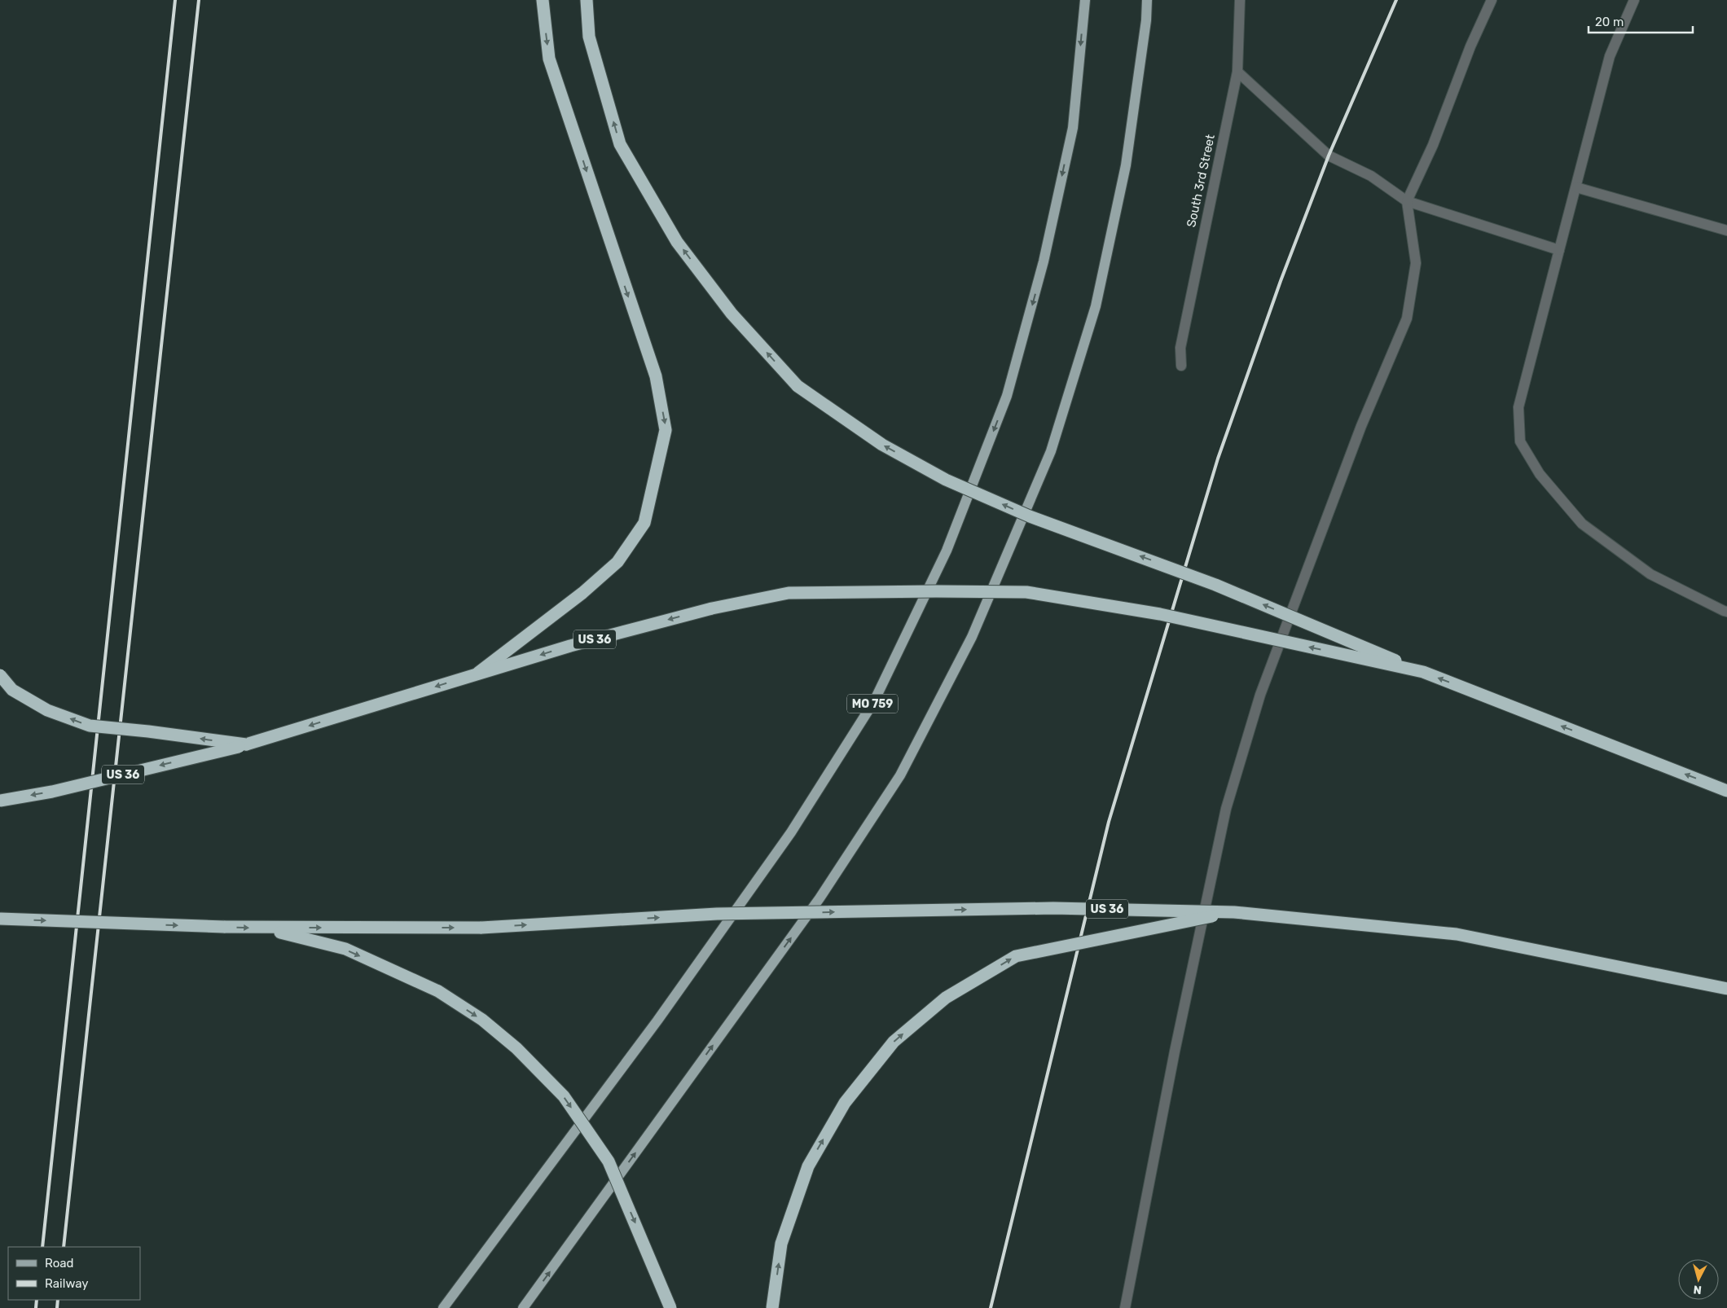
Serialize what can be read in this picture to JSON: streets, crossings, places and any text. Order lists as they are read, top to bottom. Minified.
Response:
{"streets":{"highway":["US 36"],"main road":["MO 759"],"street":["South 3rd Street"]},"legend":["Road","Railway"],"scale_bar":"20 m","north":"bottom"}
